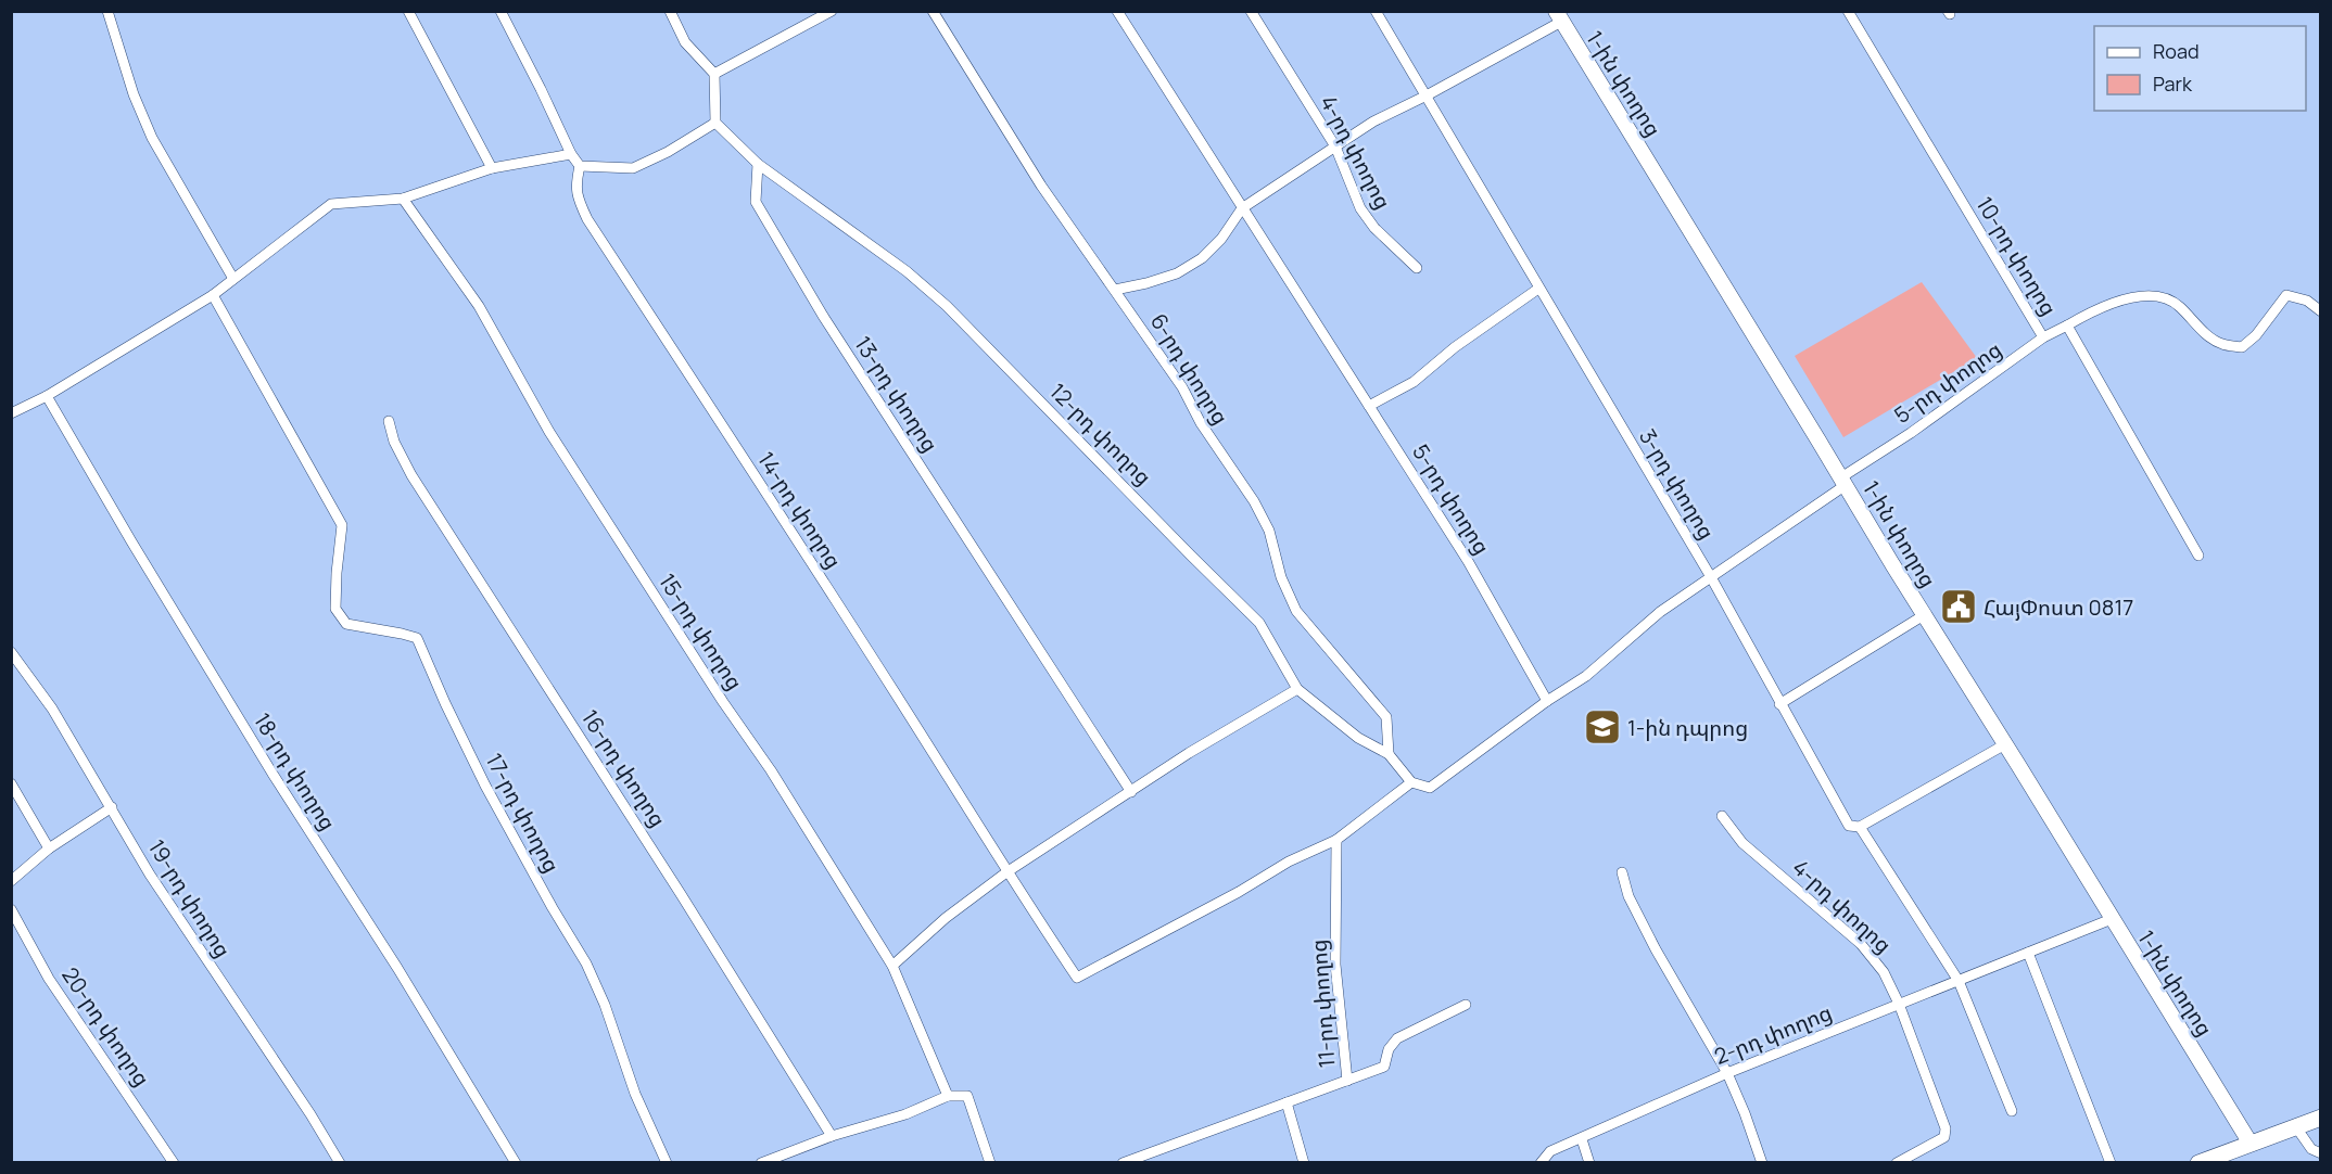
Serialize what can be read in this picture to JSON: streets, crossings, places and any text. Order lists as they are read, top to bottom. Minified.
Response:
{"streets":{"main road":["1-ին փողոց"],"street":["4-րդ փողոց","10-րդ փողոց","6-րդ փողոց","5-րդ փողոց","13-րդ փողոց","12-րդ փողոց","3-րդ փողոց","14-րդ փողոց","15-րդ փողոց","16-րդ փողոց","18-րդ փողոց","17-րդ փողոց","19-րդ փողոց","11-րդ փողոց","20-րդ փողոց","2-րդ փողոց"]},"crossings":[["1-ին փողոց","5-րդ փողոց"],["1-ին փողոց","2-րդ փողոց"],["4-րդ փողոց","2-րդ փողոց"],["10-րդ փողոց","5-րդ փողոց"],["6-րդ փողոց","12-րդ փողոց"],["5-րդ փողոց","3-րդ փողոց"],["13-րդ փողոց","12-րդ փողոց"],["14-րդ փողոց","11-րդ փողոց"]],"places":{"public building":["ՀայՓոստ 0817"],"school or university":["1-ին դպրոց"]},"legend":["Road","Park"]}
